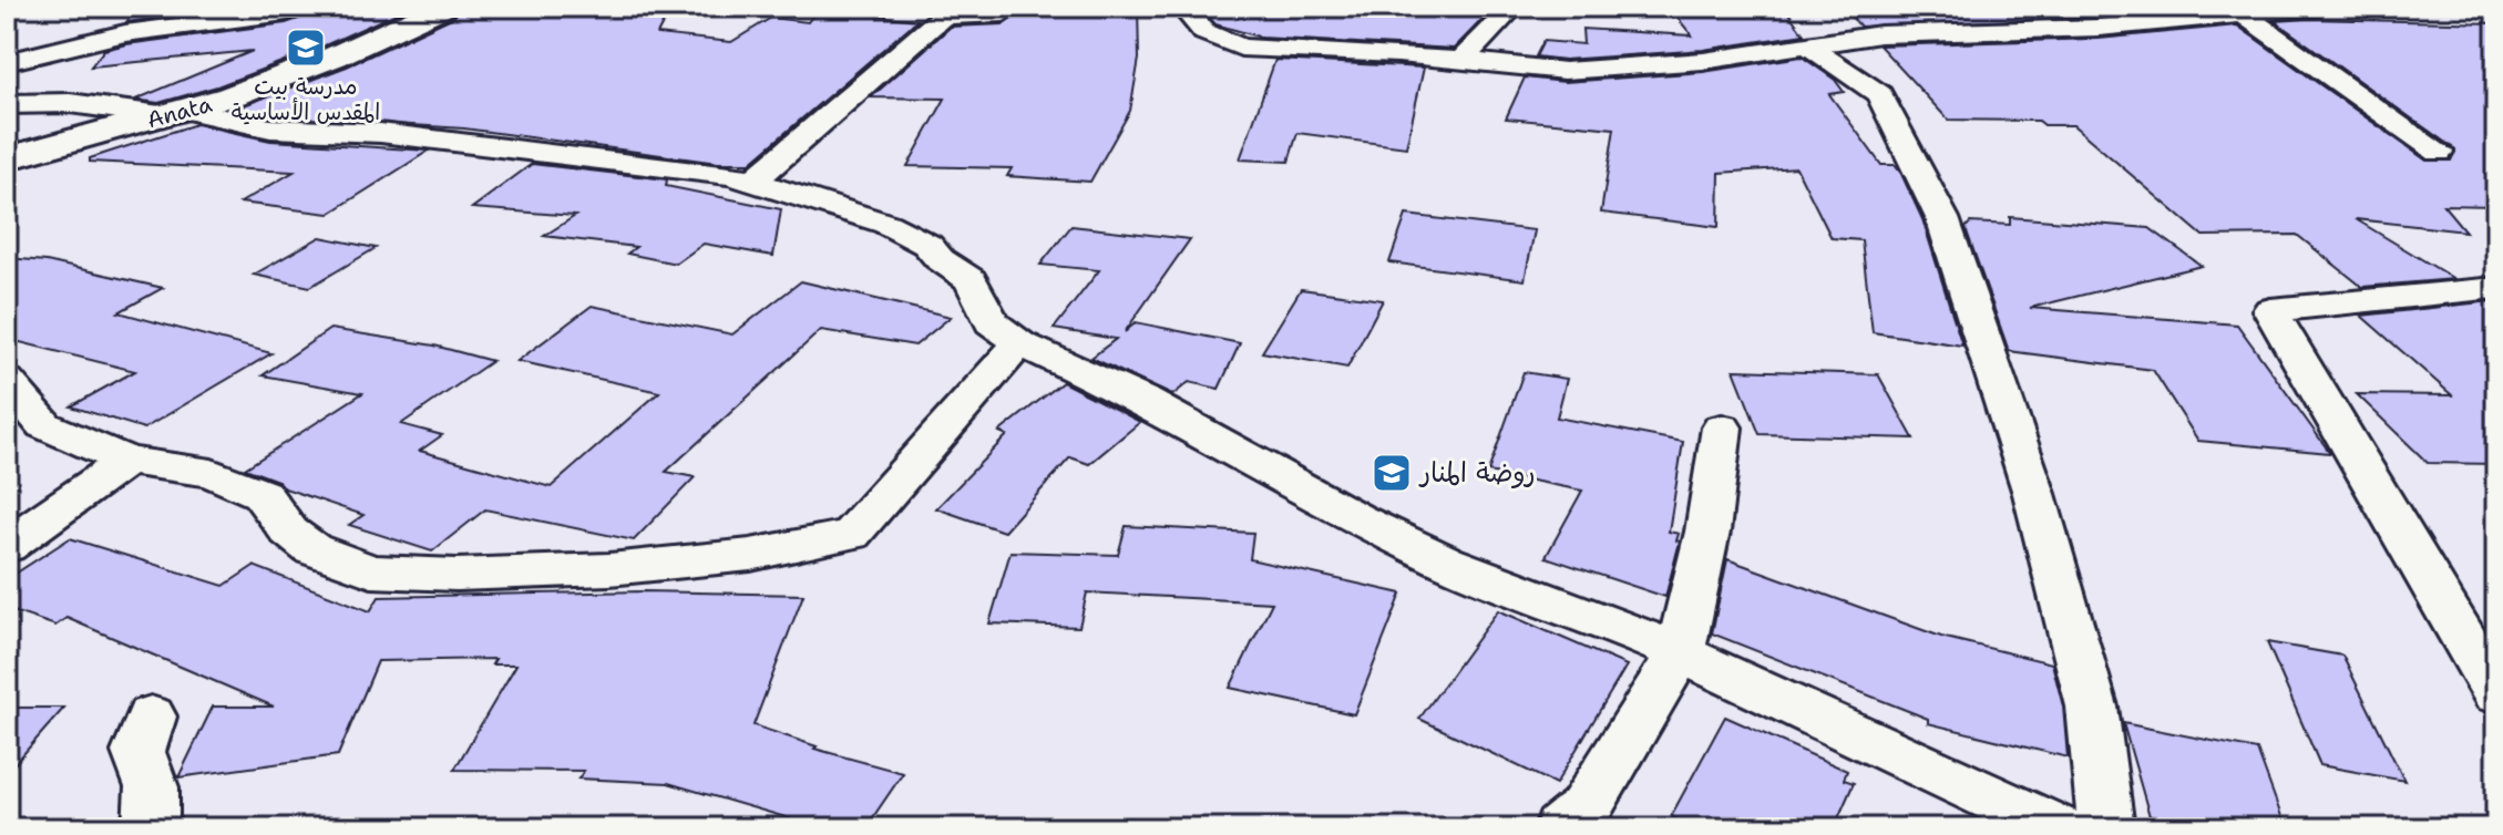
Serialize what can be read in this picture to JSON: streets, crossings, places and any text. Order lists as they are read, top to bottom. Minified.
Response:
{"streets":{"street":["Anata"]},"places":{"school or university":["مدرسة بيت المقدس الأساسية","روضة المنار"]}}
